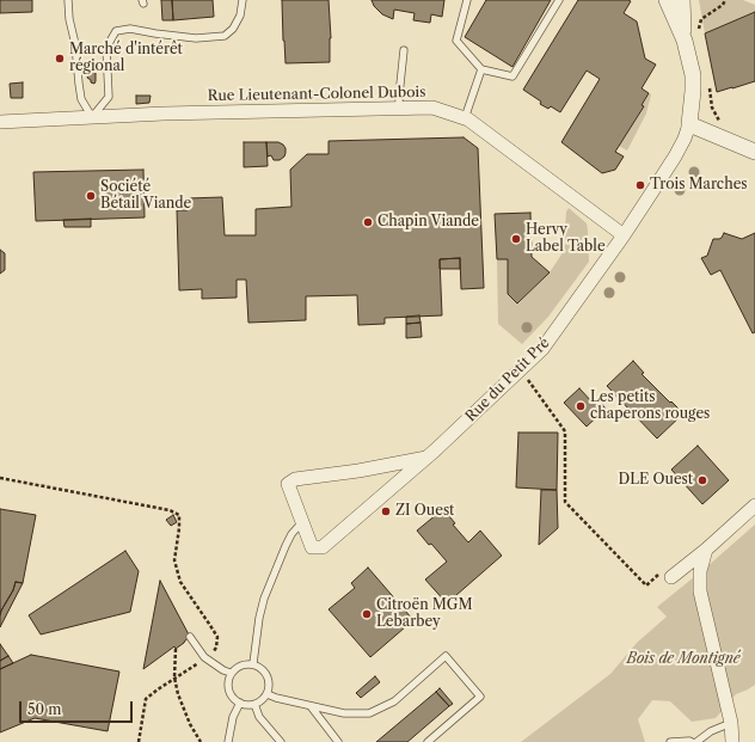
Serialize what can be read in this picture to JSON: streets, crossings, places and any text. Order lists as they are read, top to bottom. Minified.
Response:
{"streets":{"street":["Rue Lieutenant-Colonel Dubois","Rue du Petit Pré"]},"crossings":[["Rue Lieutenant-Colonel Dubois","Rue du Petit Pré"]],"parks":["Bois de Montigné"],"places":["Marché d'intérêt régional","Trois Marches","Société Bétail Viande","Chapin Viande","Hervy Label Table","Les petits chaperons rouges","DLE Ouest","ZI Ouest","Citroën MGM Lebarbey"],"scale_bar":"50 m"}
